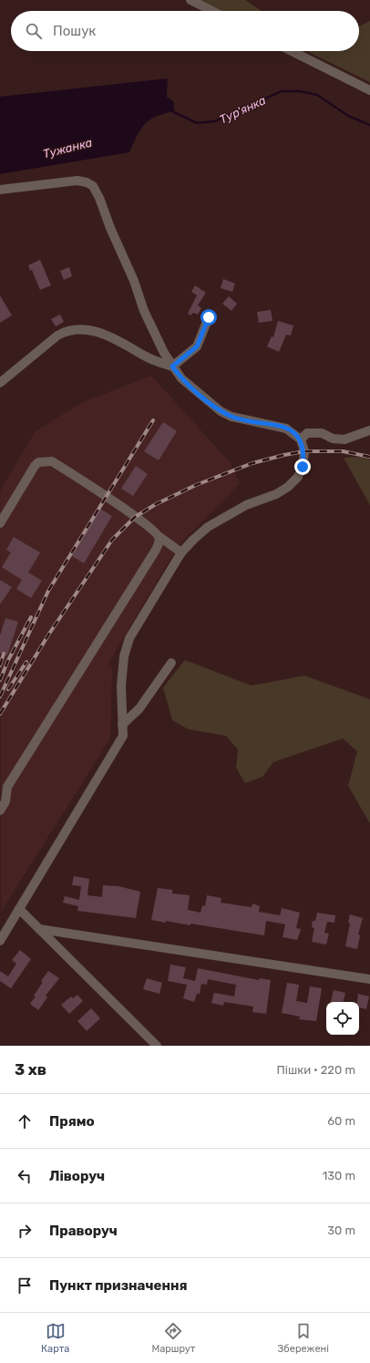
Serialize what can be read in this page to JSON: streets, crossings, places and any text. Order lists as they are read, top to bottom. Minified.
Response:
{"water":["Тур'янка","Тужанка"],"page":{"search":"Пошук","heading":["3 хв","Пішки · 220 m"],"list":[["Прямо","60 m"],["Ліворуч","130 m"],["Праворуч","30 m"],"Пункт призначення"],"nav":["Карта","Маршрут","Збережені"]}}
